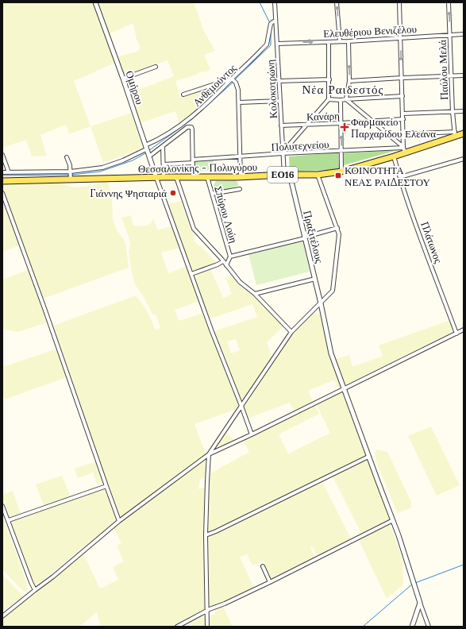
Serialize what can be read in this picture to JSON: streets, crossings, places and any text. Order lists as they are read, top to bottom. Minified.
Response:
{"streets":{"main road":["Θεσσαλονίκης - Πολυγύρου","ΕΟ16"],"street":["Ελευθέριου Βενιζέλου","Παύλου Μελά","Ανθεμούντος","Ομήρου","Κολοκοτρώνη","Κανάρη","Πολυτεχνείου","Σπύρου Λούη","Πραξιτέλους","Πλάτωνος"]},"crossings":[["Ελευθέριου Βενιζέλου","Παύλου Μελά"],["Ελευθέριου Βενιζέλου","Κολοκοτρώνη"],["Παύλου Μελά","Θεσσαλονίκης - Πολυγύρου"],["Ανθεμούντος","Ομήρου"],["Ανθεμούντος","Κολοκοτρώνη"],["Ομήρου","Θεσσαλονίκης - Πολυγύρου"],["Κολοκοτρώνη","Κανάρη"],["Κολοκοτρώνη","Πολυτεχνείου"],["Κολοκοτρώνη","Θεσσαλονίκης - Πολυγύρου"],["Κολοκοτρώνη","Πραξιτέλους"],["Πολυτεχνείου","Θεσσαλονίκης - Πολυγύρου"],["Θεσσαλονίκης - Πολυγύρου","Σπύρου Λούη"],["Θεσσαλονίκης - Πολυγύρου","Πραξιτέλους"],["Θεσσαλονίκης - Πολυγύρου","Πλάτωνος"]],"districts":["Νέα Ραιδεστός"],"places":{"health":["Φαρμακείο Παρχαρίδου Ελεάνα"],"transit":["ΚΟΙΝΟΤΗΤΑ ΝΕΑΣ ΡΑΙΔΕΣΤΟΥ"],"other":["Γιάννης Ψησταριά"]}}
